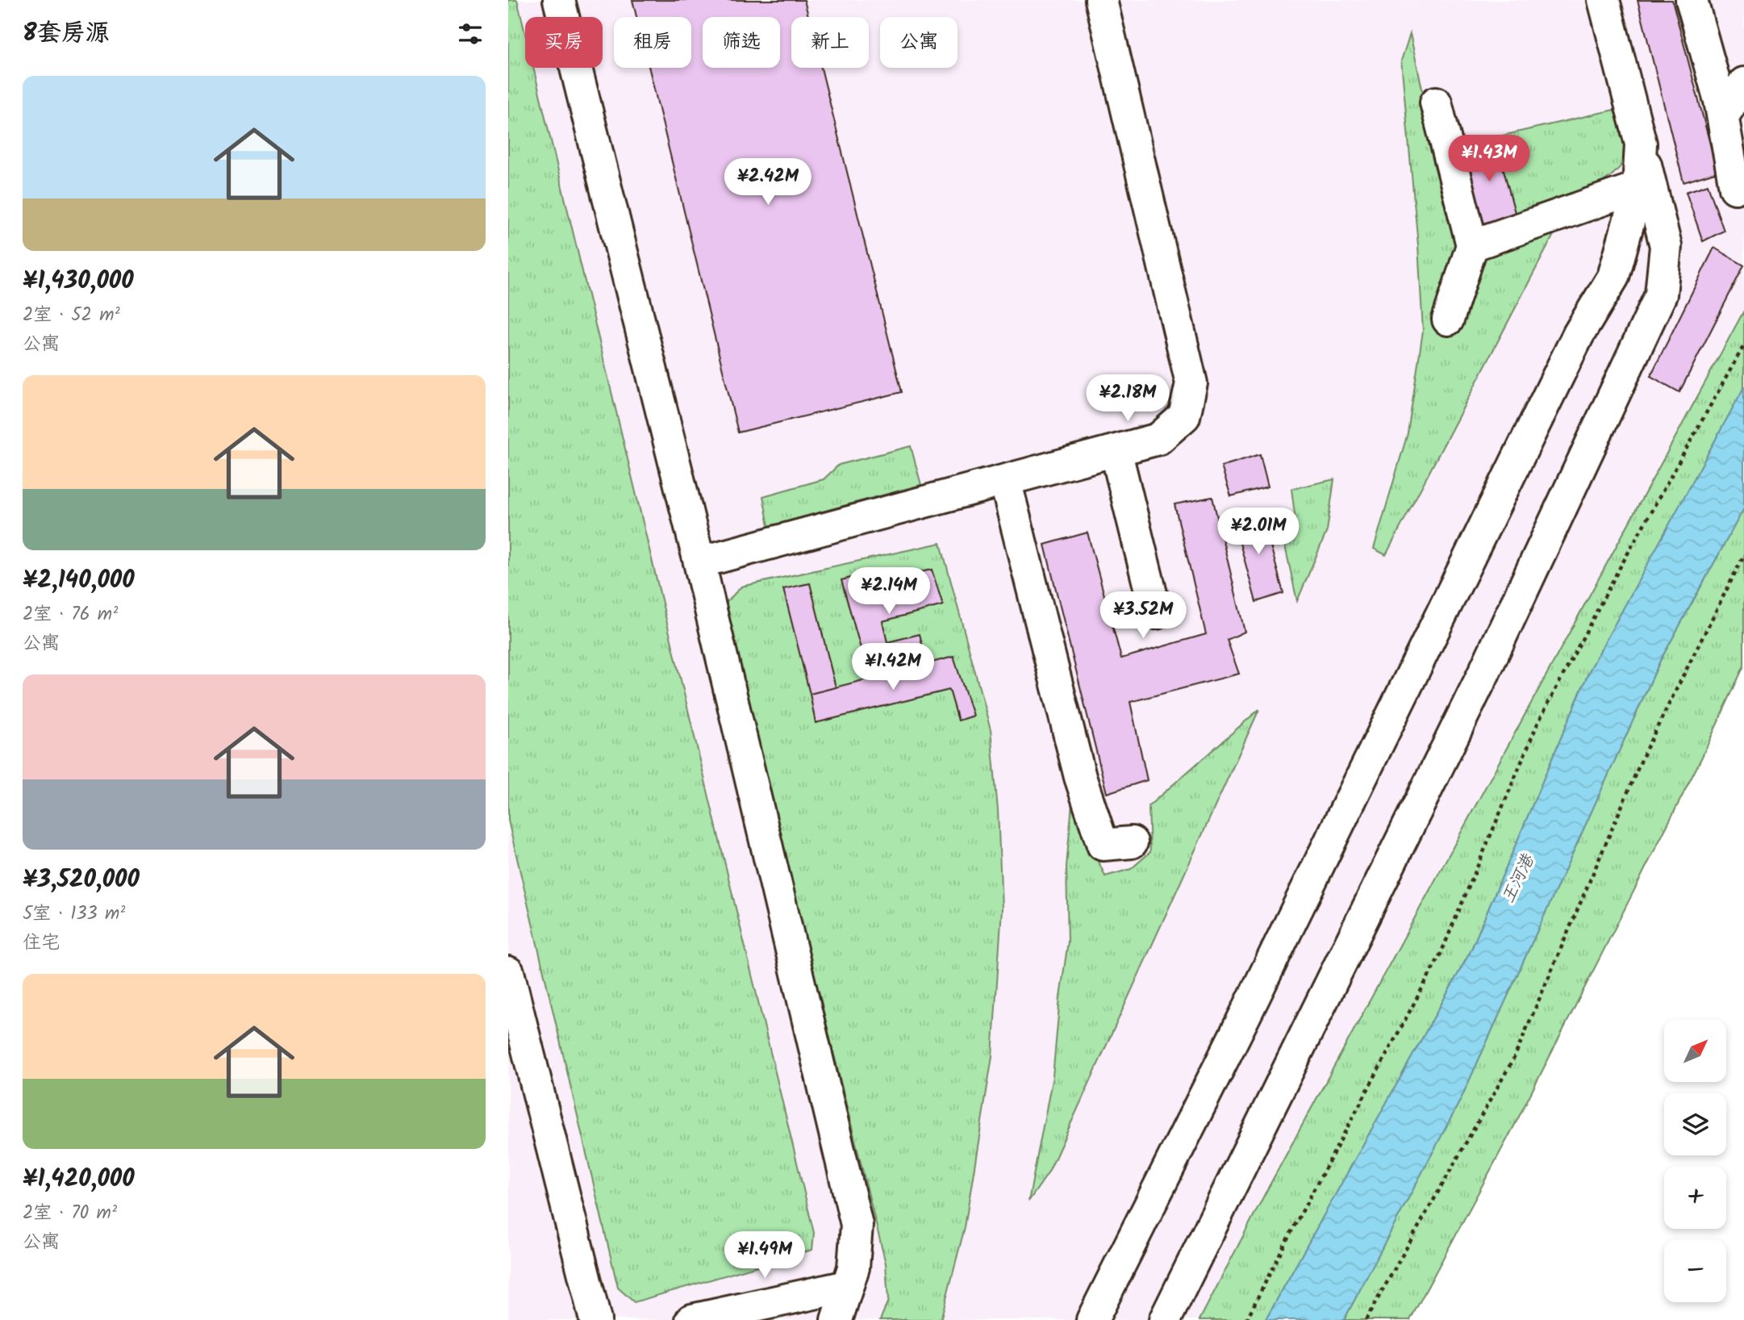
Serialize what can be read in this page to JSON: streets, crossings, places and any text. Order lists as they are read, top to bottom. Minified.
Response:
{"water":["王河港"],"north":"top right","page":{"heading":"8套房源","chip":["买房","租房","筛选","新上","公寓"],"list":[{"name":"¥1,430,000","note":"2室 · 52 m² · 公寓"},{"name":"¥2,140,000","note":"2室 · 76 m² · 公寓"},{"name":"¥3,520,000","note":"5室 · 133 m² · 住宅"},{"name":"¥1,420,000","note":"2室 · 70 m² · 公寓"}],"price":["¥1.43M","¥2.42M","¥2.18M","¥2.01M","¥2.14M","¥3.52M","¥1.42M","¥1.49M"],"map_buttons":["+","−"]}}
